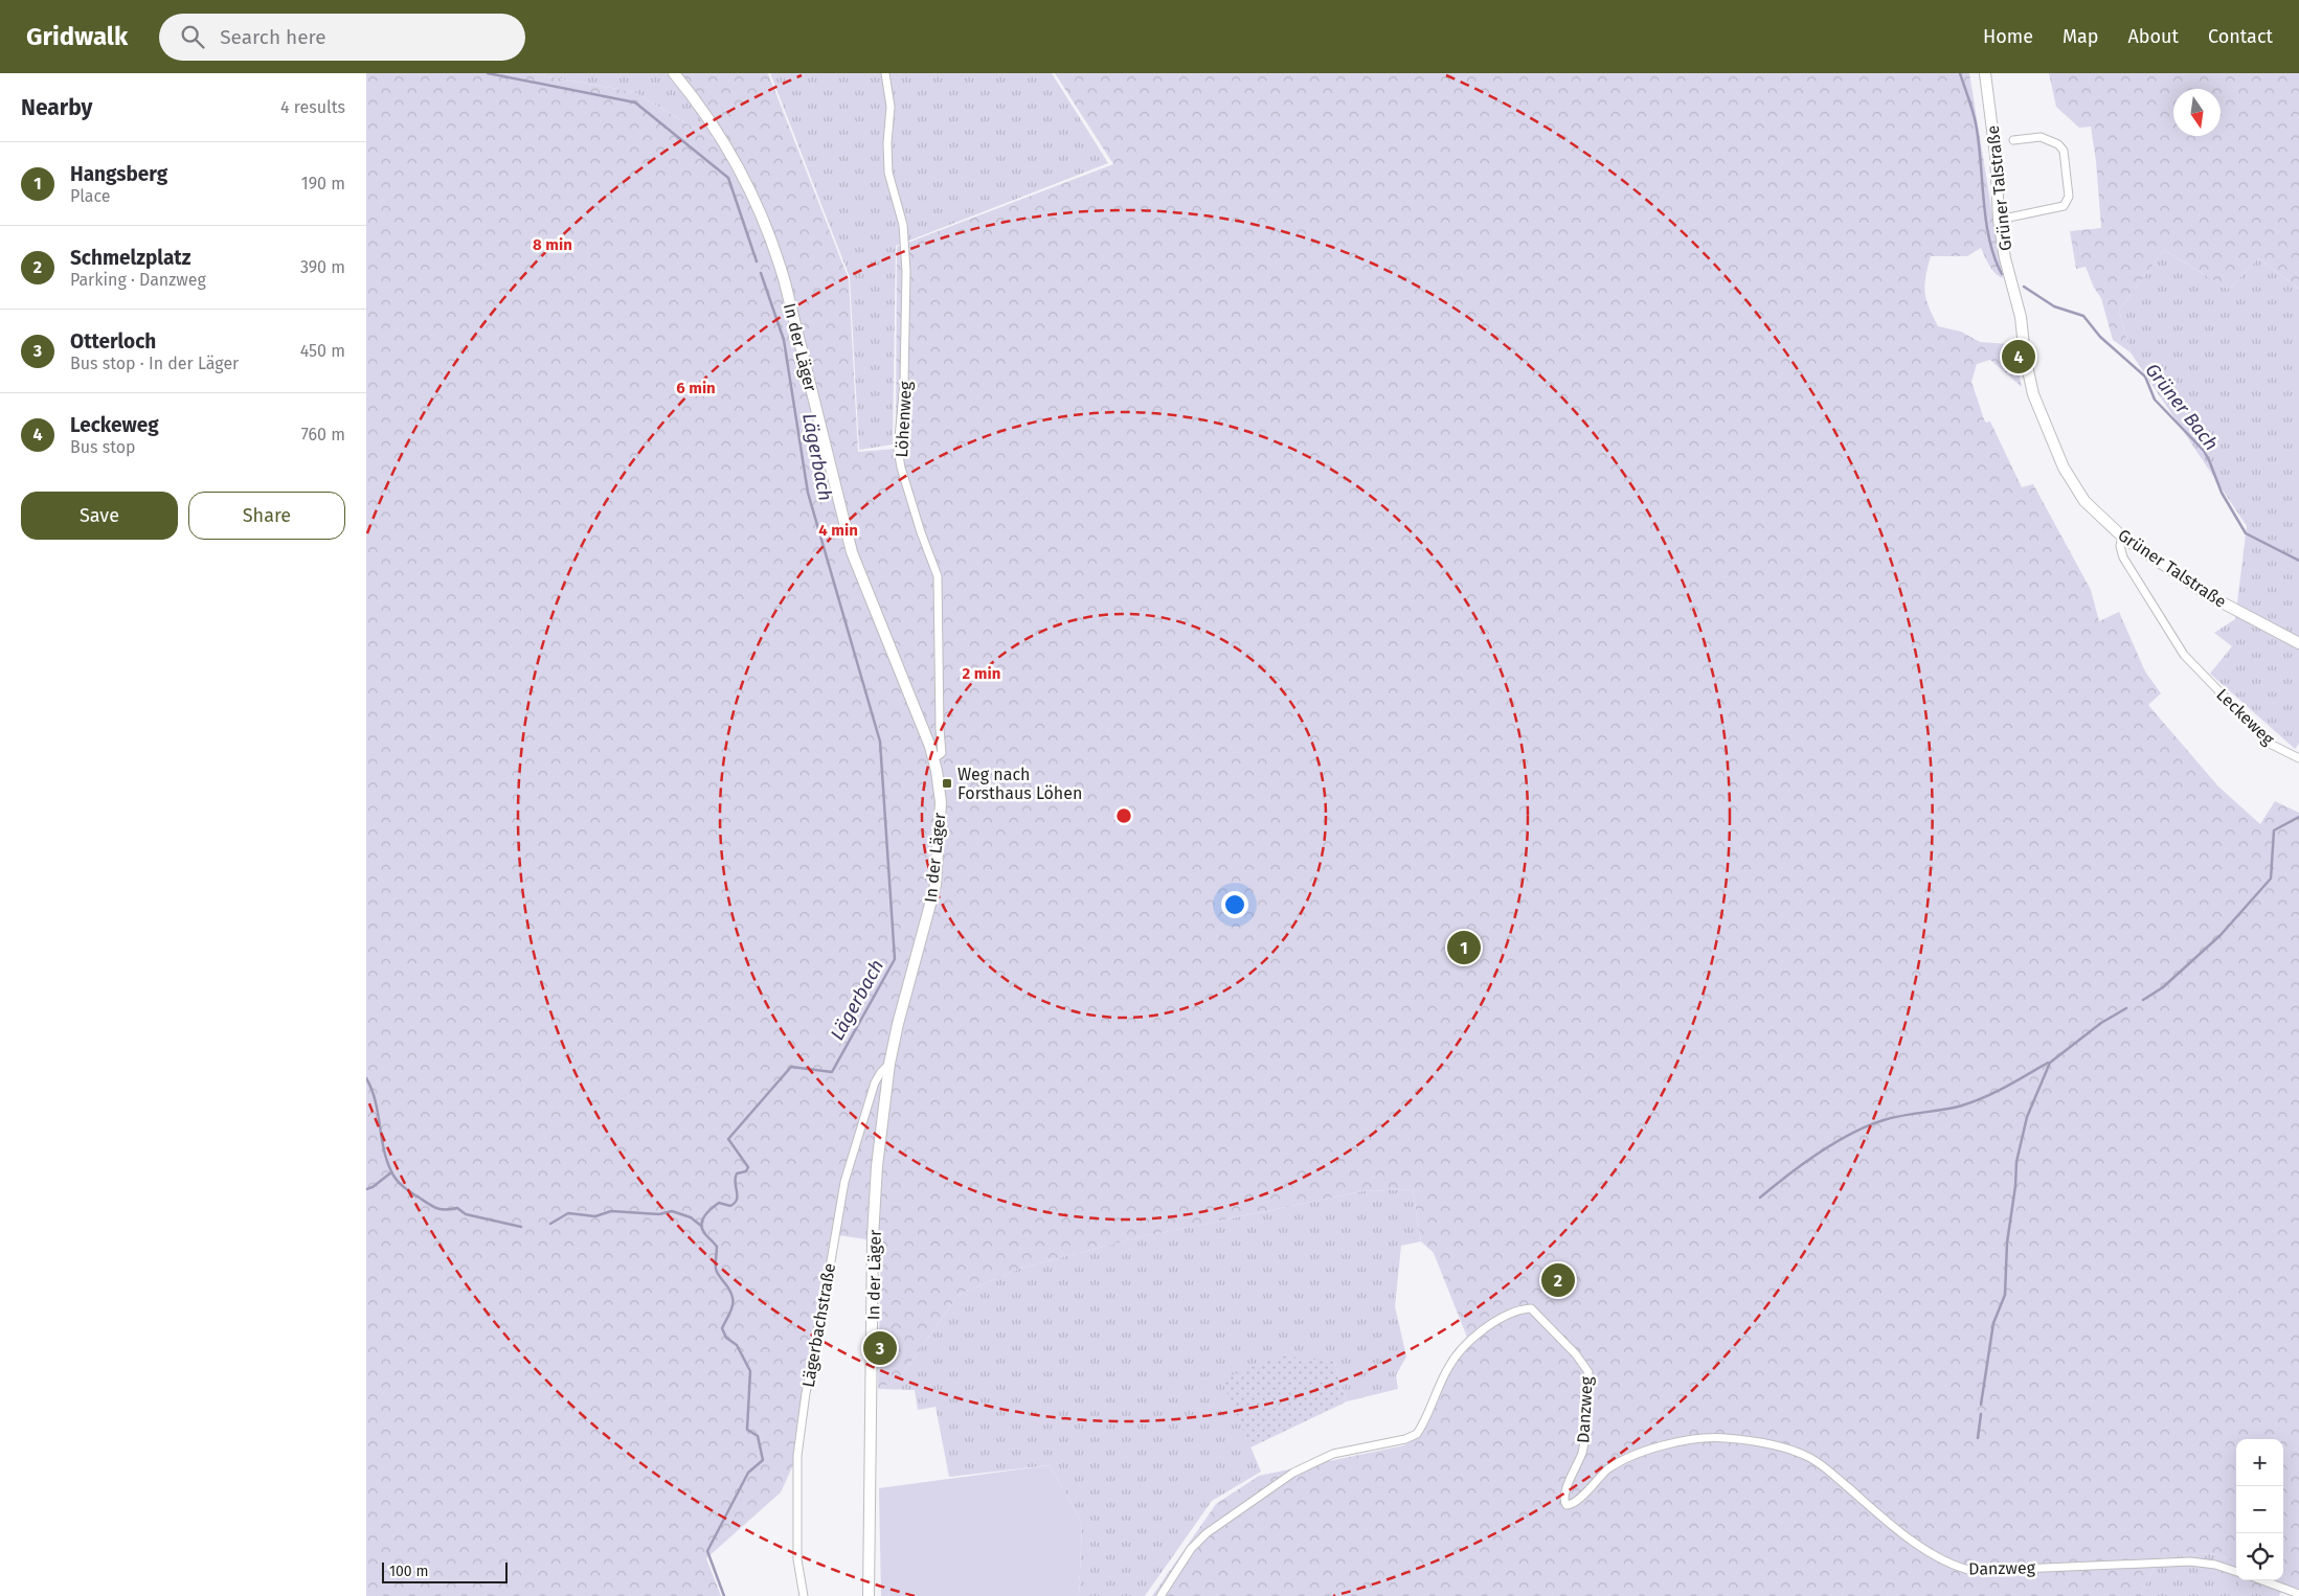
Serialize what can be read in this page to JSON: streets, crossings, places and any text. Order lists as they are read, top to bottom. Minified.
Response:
{"streets":{"main road":["Grüner Talstraße","In der Läger"],"street":["Löhenweg","Leckeweg","Lägerbachstraße","Danzweg"]},"crossings":[["Grüner Talstraße","Leckeweg"],["In der Läger","Löhenweg"],["In der Läger","Lägerbachstraße"]],"water":["Grüner Bach","Lägerbach"],"places":{"transit":["Weg nach Forsthaus Löhen"]},"scale_bar":"100 m","north":"bottom","page":{"header":"Gridwalk","search":"Search here","nav":["Home","Map","About","Contact"],"heading":["Nearby","4 results"],"list":[{"mark":"1","name":"Hangsberg","note":"Place","value":"190 m"},{"mark":"2","name":"Schmelzplatz","note":"Parking · Danzweg","value":"390 m"},{"mark":"3","name":"Otterloch","note":"Bus stop · In der Läger","value":"450 m"},{"mark":"4","name":"Leckeweg","note":"Bus stop","value":"760 m"}],"pins":["4","1","2","3"],"buttons":["Save","Share"],"map_buttons":["+","−"],"scale":"100 m"},"rings":["8 min","6 min","4 min","2 min"]}
